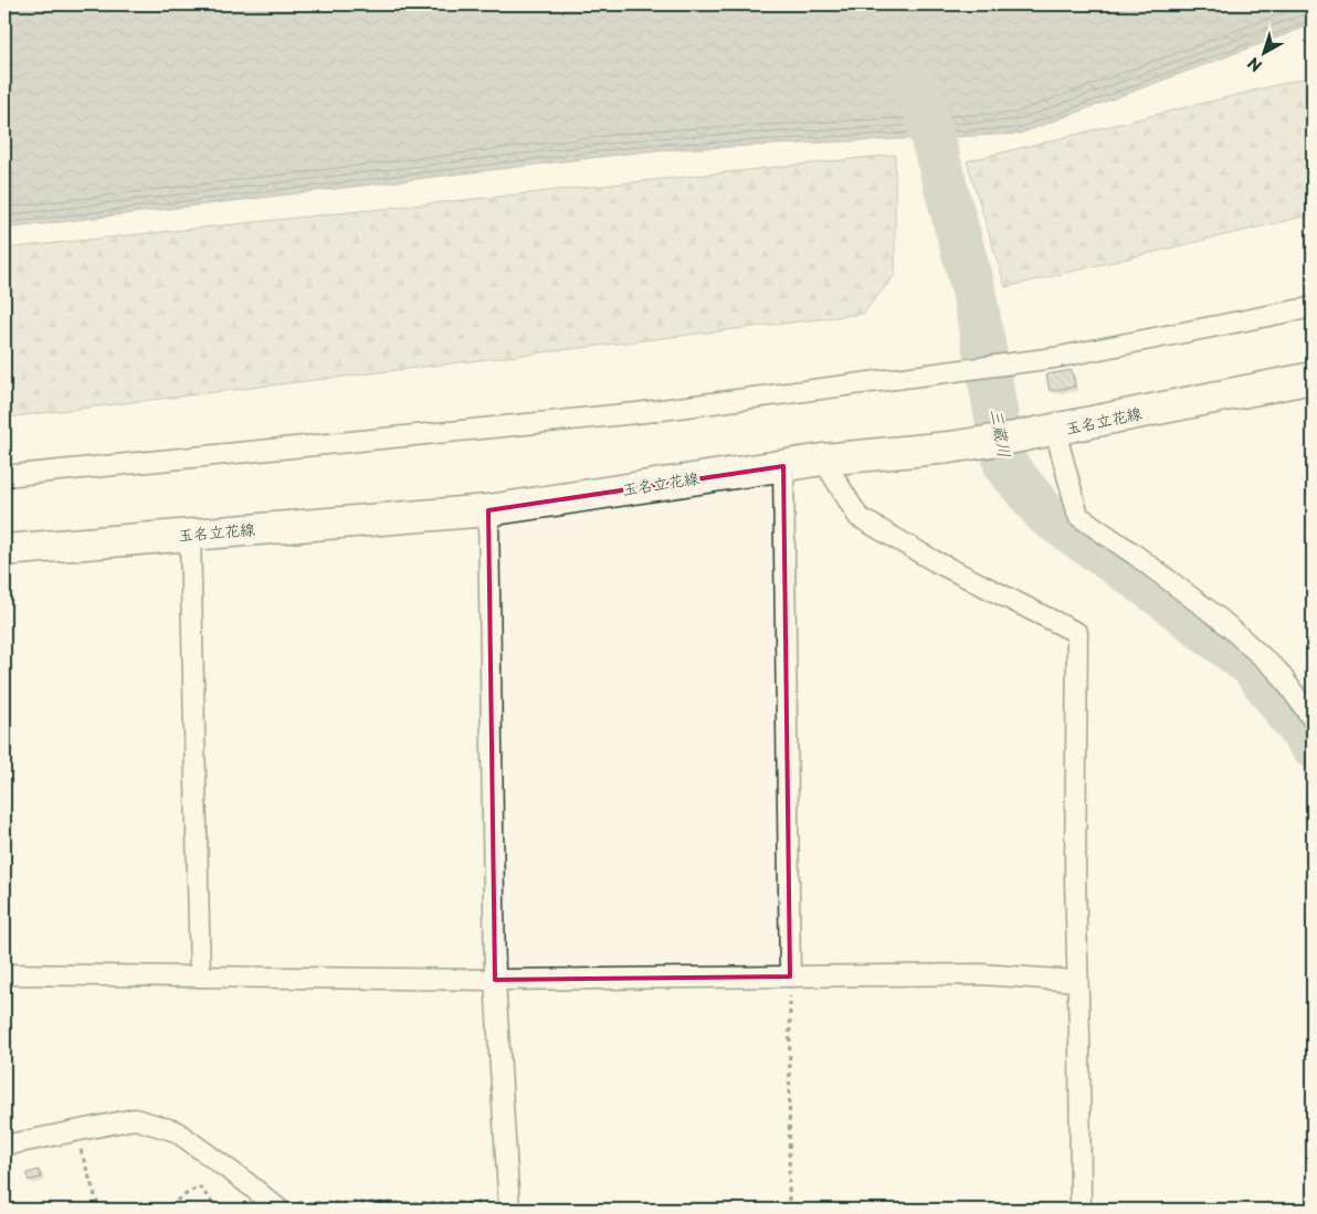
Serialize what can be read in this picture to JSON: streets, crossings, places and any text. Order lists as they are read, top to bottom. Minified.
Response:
{"streets":{"main road":["玉名立花線"]},"water":["三蔵川"],"north":"bottom left"}
